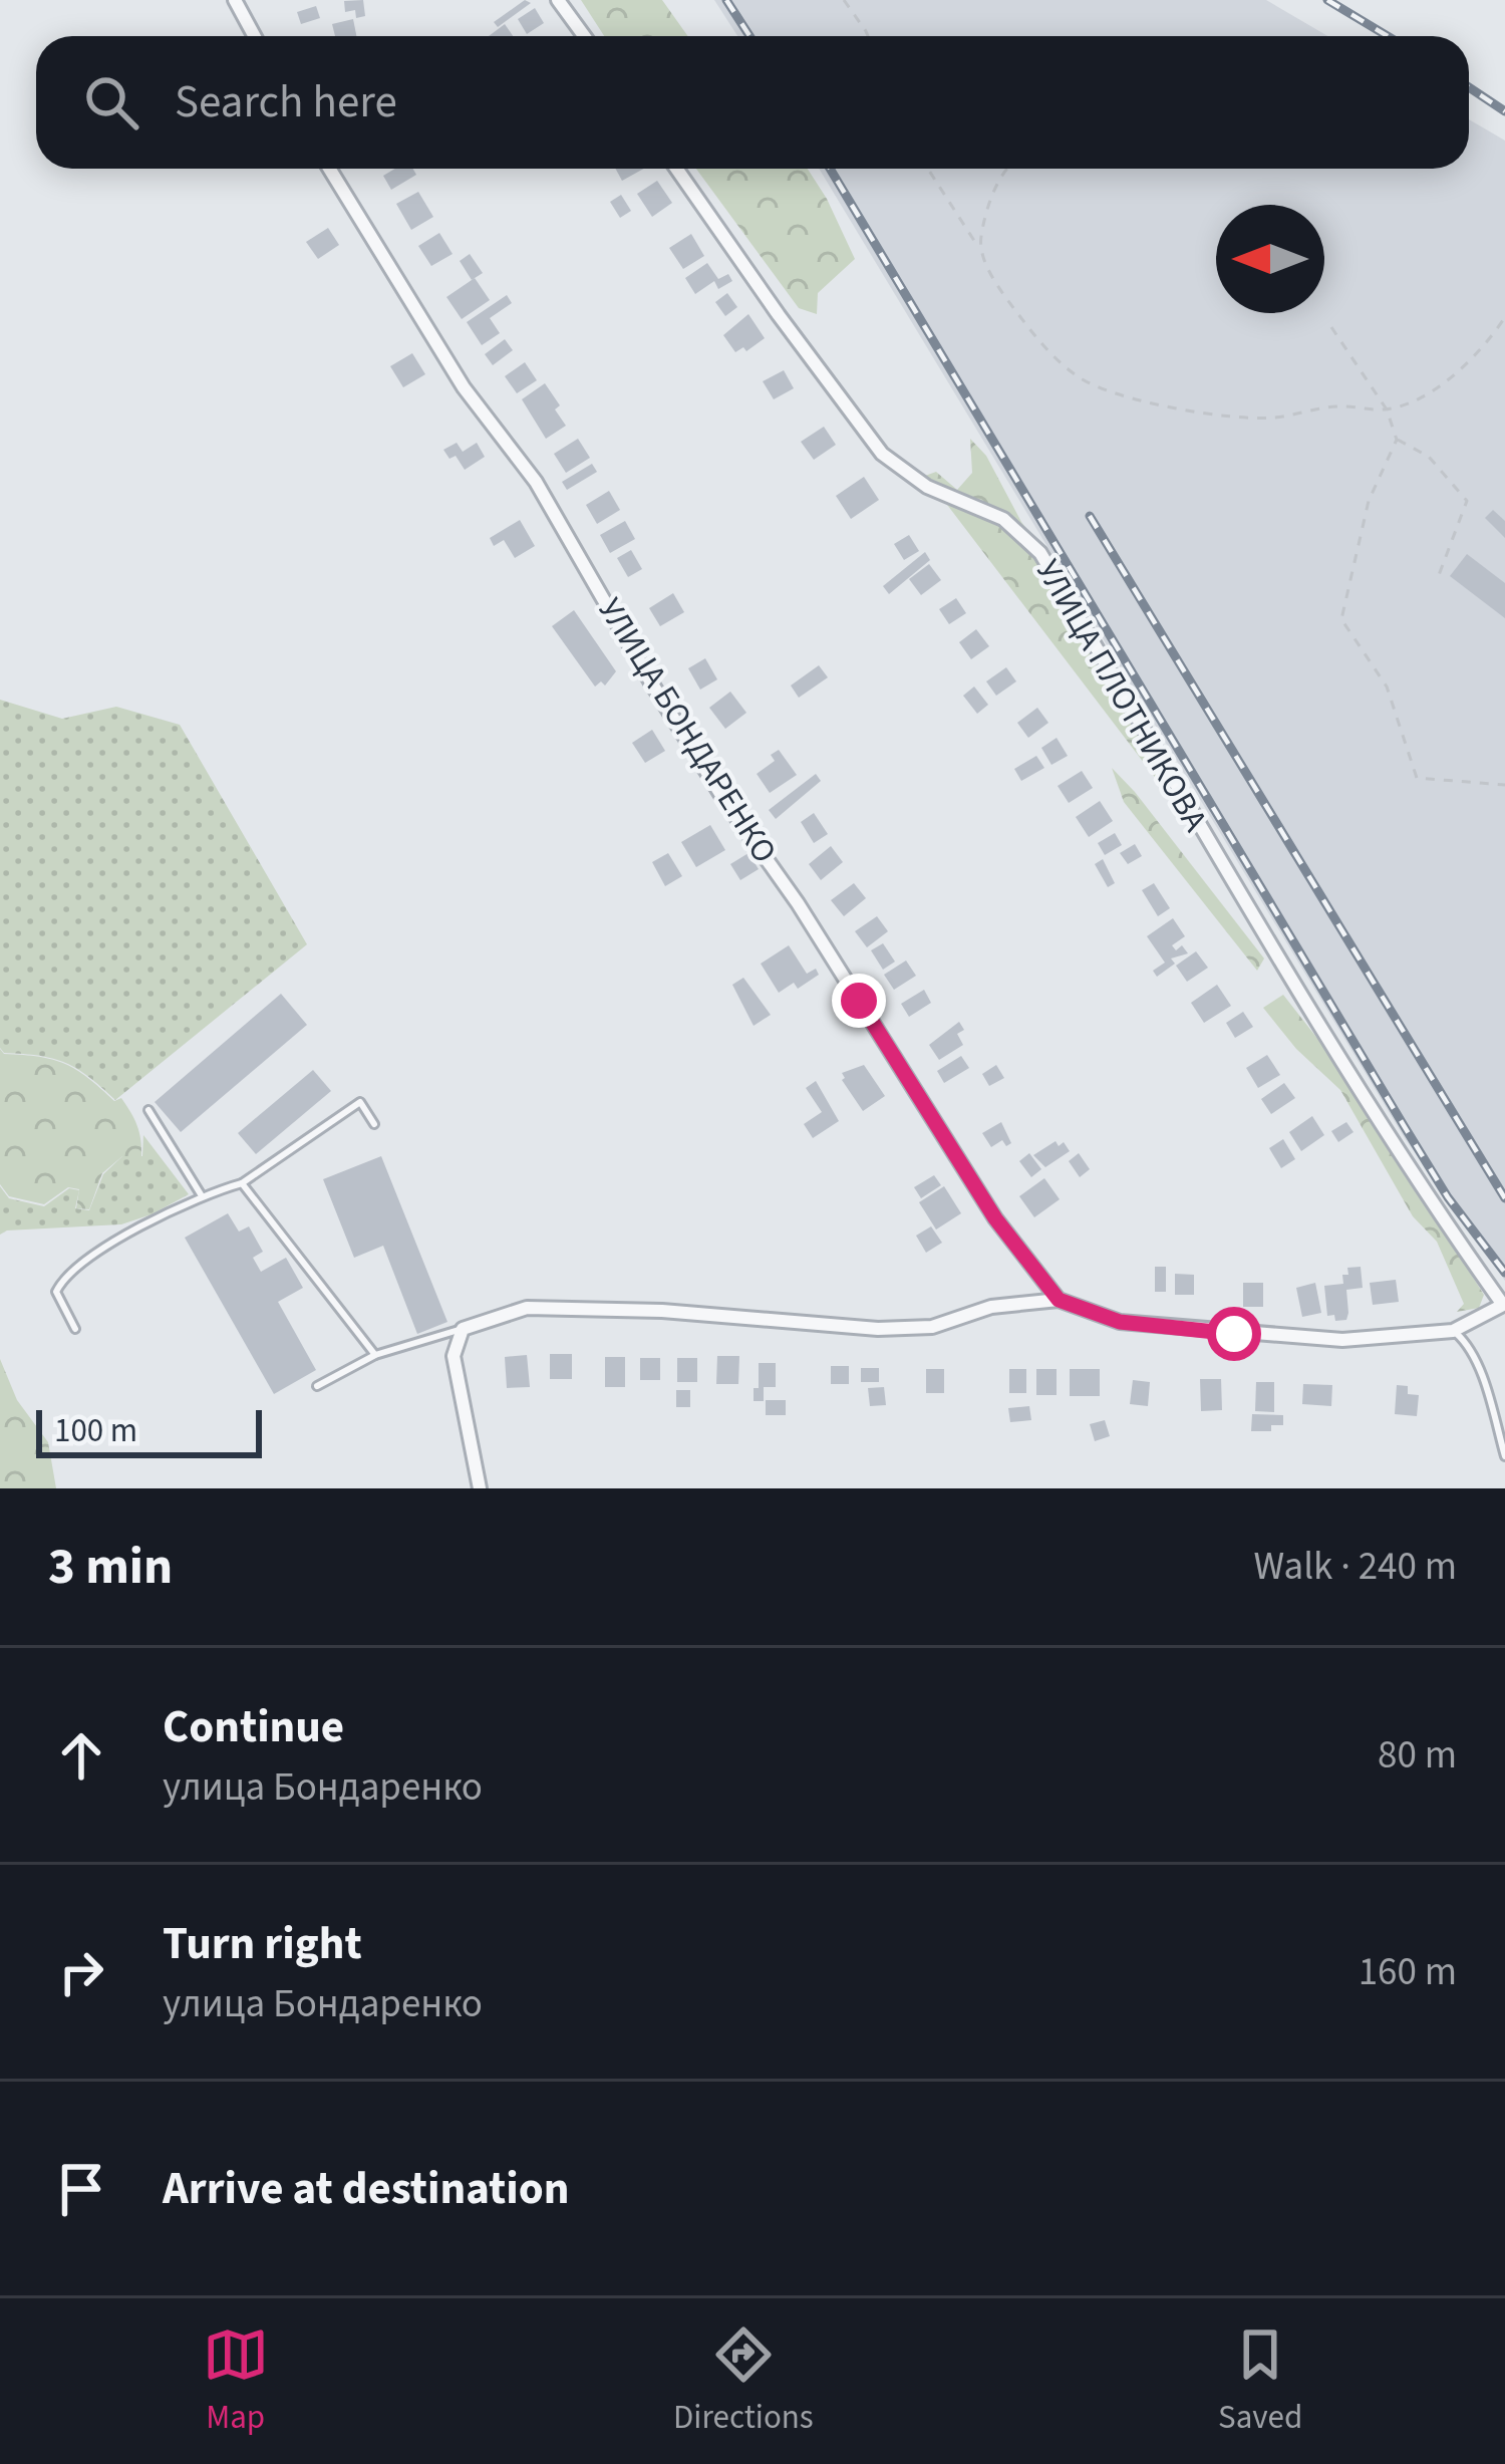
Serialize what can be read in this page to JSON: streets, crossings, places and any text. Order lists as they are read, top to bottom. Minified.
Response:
{"streets":{"street":["УЛИЦА ПЛОТНИКОВА","УЛИЦА БОНДАРЕНКО"]},"scale_bar":"100 m","north":"left","page":{"search":"Search here","scale":"100 m","heading":["3 min","Walk · 240 m"],"list":[["Continue","улица Бондаренко","80 m"],["Turn right","улица Бондаренко","160 m"],"Arrive at destination"],"nav":["Map","Directions","Saved"]}}
